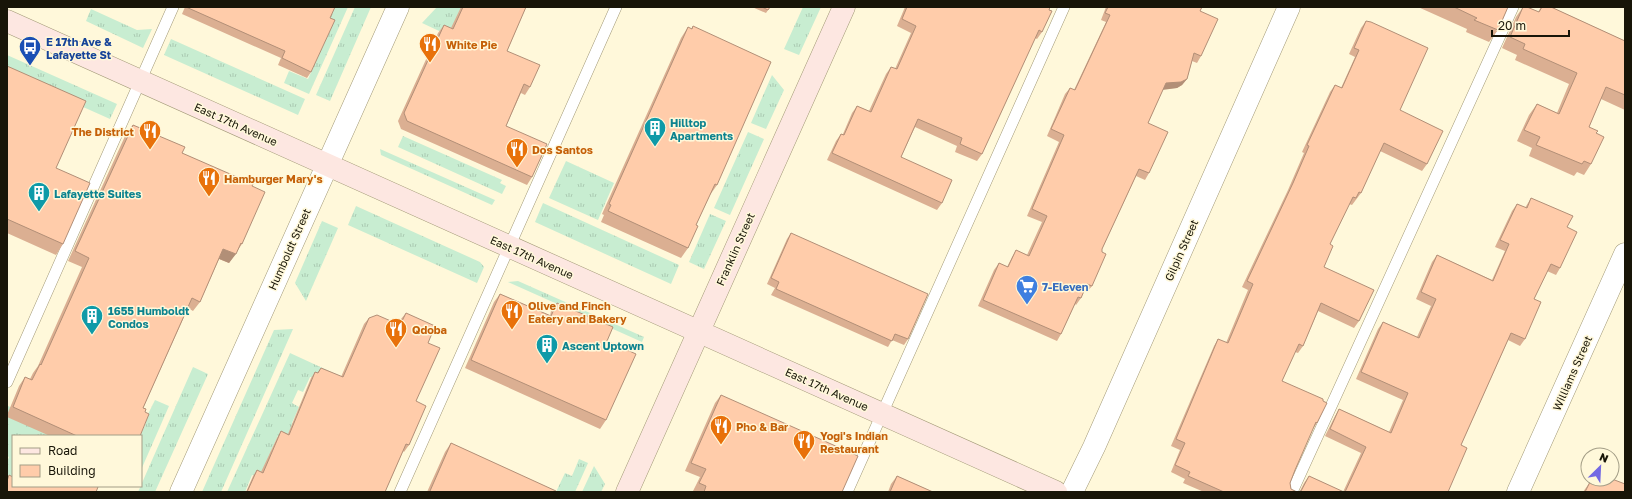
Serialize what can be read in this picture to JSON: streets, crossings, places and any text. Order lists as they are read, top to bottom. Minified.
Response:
{"streets":{"main road":["East 17th Avenue","Franklin Street"],"street":["Humboldt Street","Gilpin Street","Williams Street"]},"crossings":[["East 17th Avenue","Humboldt Street"],["East 17th Avenue","Franklin Street"]],"places":{"restaurant":["White Pie","The District","Dos Santos","Hamburger Mary's","Olive and Finch Eatery and Bakery","Qdoba","Pho & Bar","Yogi's Indian Restaurant"],"bus stop":["E 17th Ave & Lafayette St"],"building":["Hilltop Apartments","Lafayette Suites","1655 Humboldt Condos","Ascent Uptown"],"supermarket":["7-Eleven"]},"legend":["Road","Building"],"scale_bar":"20 m","north":"top right"}
